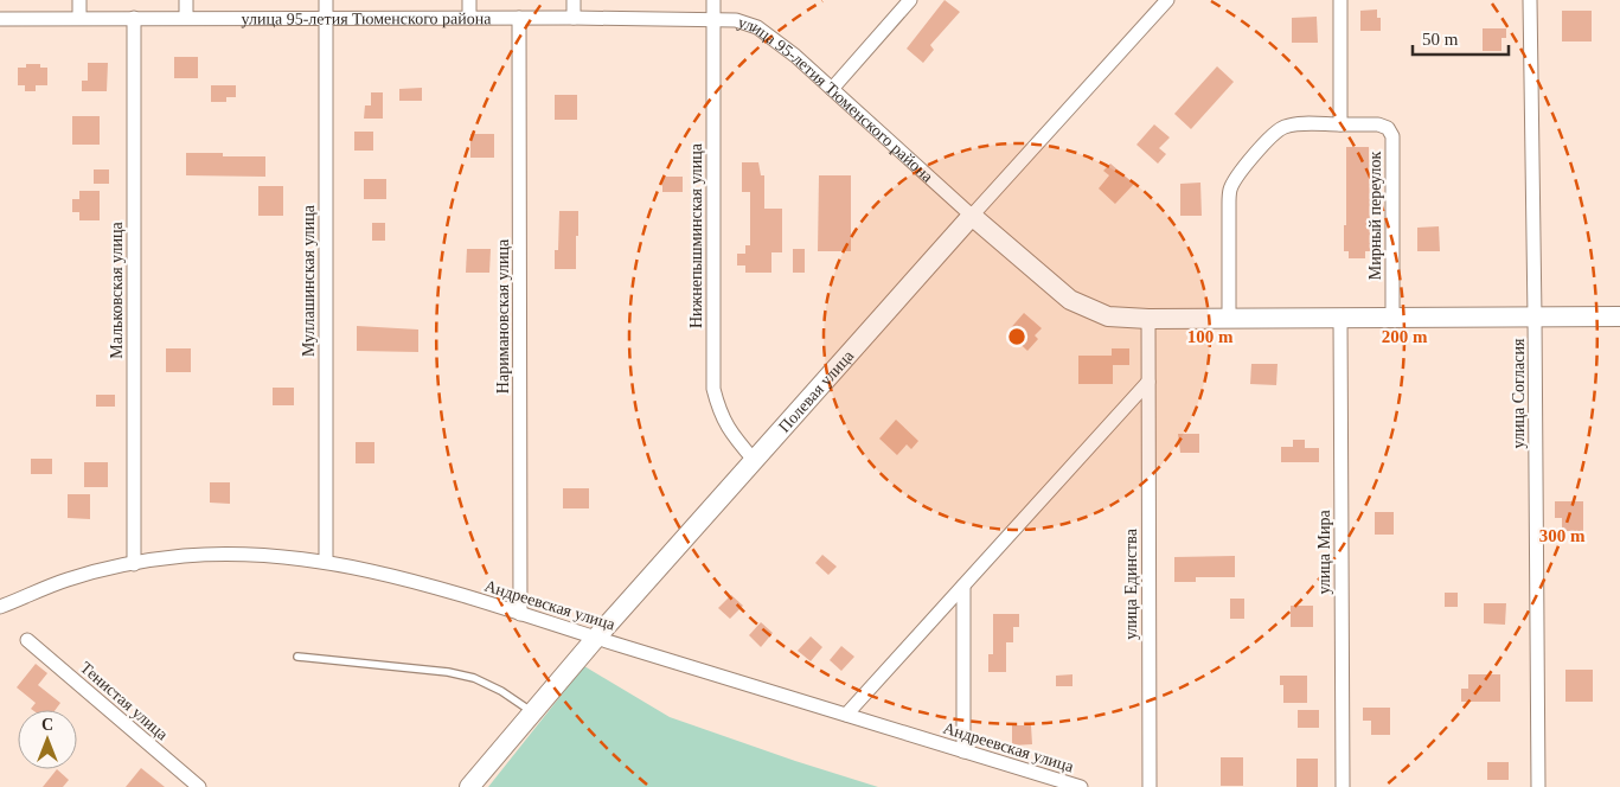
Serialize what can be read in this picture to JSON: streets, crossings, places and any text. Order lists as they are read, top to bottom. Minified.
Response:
{"streets":{"street":["улица 95-летия Тюменского района","Мирный переулок","Нижнепышминская улица","Муллашинская улица","Мальковская улица","Наримановская улица","Полевая улица","улица Согласия","улица Мира","улица Единства","Андреевская улица","Тенистая улица"]},"crossings":[["улица 95-летия Тюменского района","Мирный переулок"],["улица 95-летия Тюменского района","Нижнепышминская улица"],["улица 95-летия Тюменского района","Муллашинская улица"],["улица 95-летия Тюменского района","Мальковская улица"],["улица 95-летия Тюменского района","Наримановская улица"],["улица 95-летия Тюменского района","Полевая улица"],["улица 95-летия Тюменского района","улица Согласия"],["улица 95-летия Тюменского района","улица Мира"],["улица 95-летия Тюменского района","улица Единства"],["Нижнепышминская улица","Полевая улица"],["Муллашинская улица","Андреевская улица"],["Мальковская улица","Андреевская улица"],["Наримановская улица","Андреевская улица"],["Полевая улица","Андреевская улица"]],"scale_bar":"50 m","north":"top","rings":["100 m","200 m","300 m"]}
